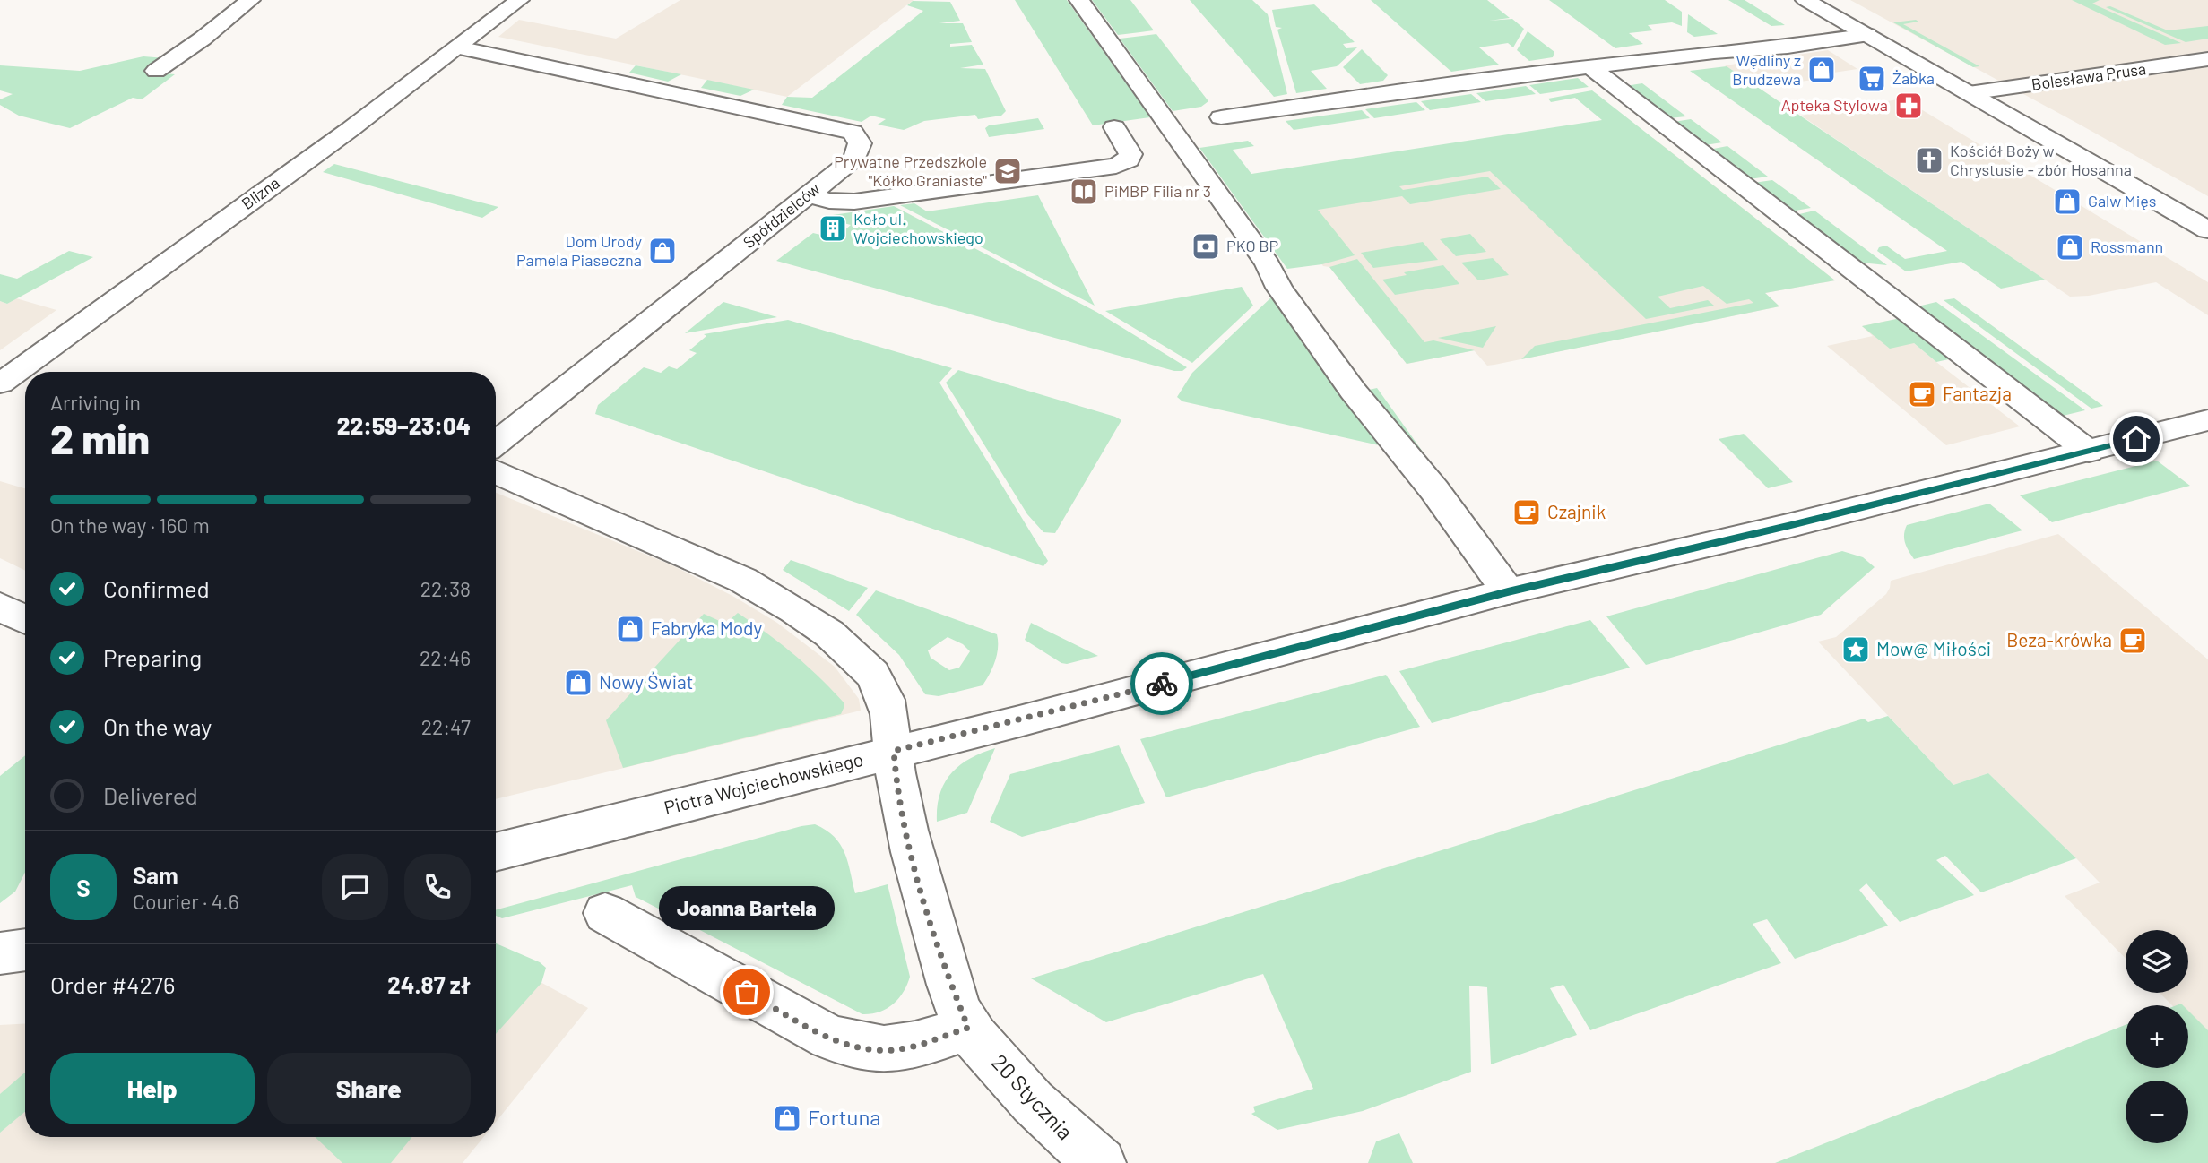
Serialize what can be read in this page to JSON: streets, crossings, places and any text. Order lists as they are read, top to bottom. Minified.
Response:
{"streets":{"street":["Bolesława Prusa","Blizna","Spółdzielców","Piotra Wojciechowskiego","20 Stycznia"]},"crossings":[["Blizna","Spółdzielców"],["Piotra Wojciechowskiego","20 Stycznia"]],"places":{"shop":["Wędliny z Brudzewa","Galw Mięs","Rossmann","Dom Urody Pamela Piaseczna","Fabryka Mody","Nowy Świat","Fortuna"],"supermarket":["Żabka"],"pharmacy":["Apteka Stylowa"],"church":["Kościół Boży w Chrystusie - zbór Hosanna"],"school or university":["Prywatne Przedszkole \"Kółko Graniaste\""],"library":["PiMBP Filia nr 3"],"building":["Koło ul. Wojciechowskiego"],"bank":["PKO BP"],"cafe":["Fantazja","Czajnik","Beza-krówka"],"place":["Mow@ Miłości"],"other":["Joanna Bartela"]},"page":{"heading":["2 min","Arriving in","22:59–23:04"],"panel":["Sam","Courier · 4.6","Order #4276","24.87 zł"],"bar":"On the way · 160 m","list":[["Confirmed","22:38"],["Preparing","22:46"],["On the way","22:47"],"Delivered"],"round":"S","bubble":"Joanna Bartela","map_buttons":["+","−"],"buttons":["Help","Share"]}}
